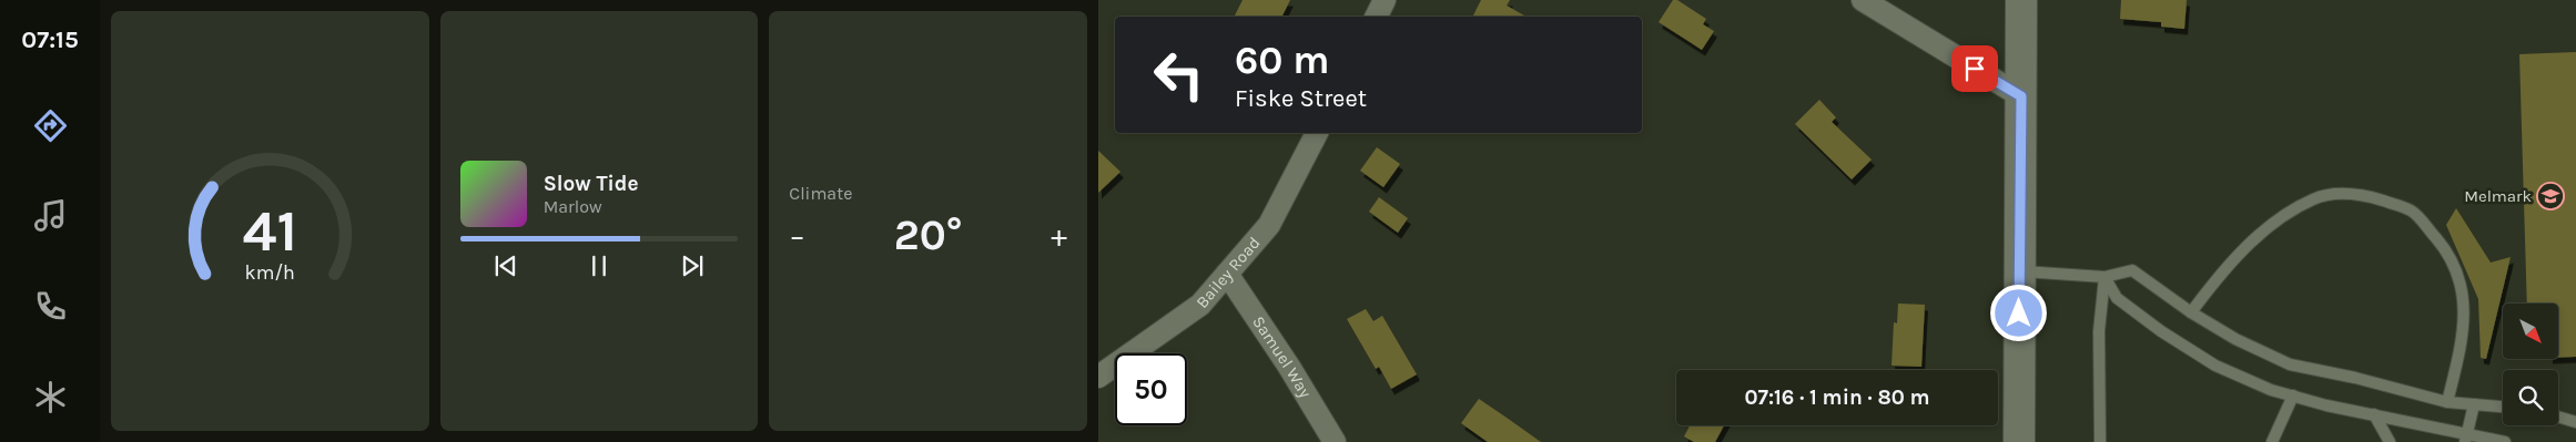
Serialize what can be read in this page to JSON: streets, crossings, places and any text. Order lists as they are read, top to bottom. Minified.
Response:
{"streets":{"street":["Bailey Road","Samuel Way"]},"crossings":[["Bailey Road","Samuel Way"]],"places":{"school or university":["Melmark"]},"north":"bottom right","page":{"tabs":"07:15","tile":"Climate","turn":["60 m","Fiske Street"],"song":["Slow Tide","Marlow"],"heat":["−","20°","+"],"limit":"50","trip":"07:16 · 1 min · 80 m","gauge":["41","km/h"]}}
